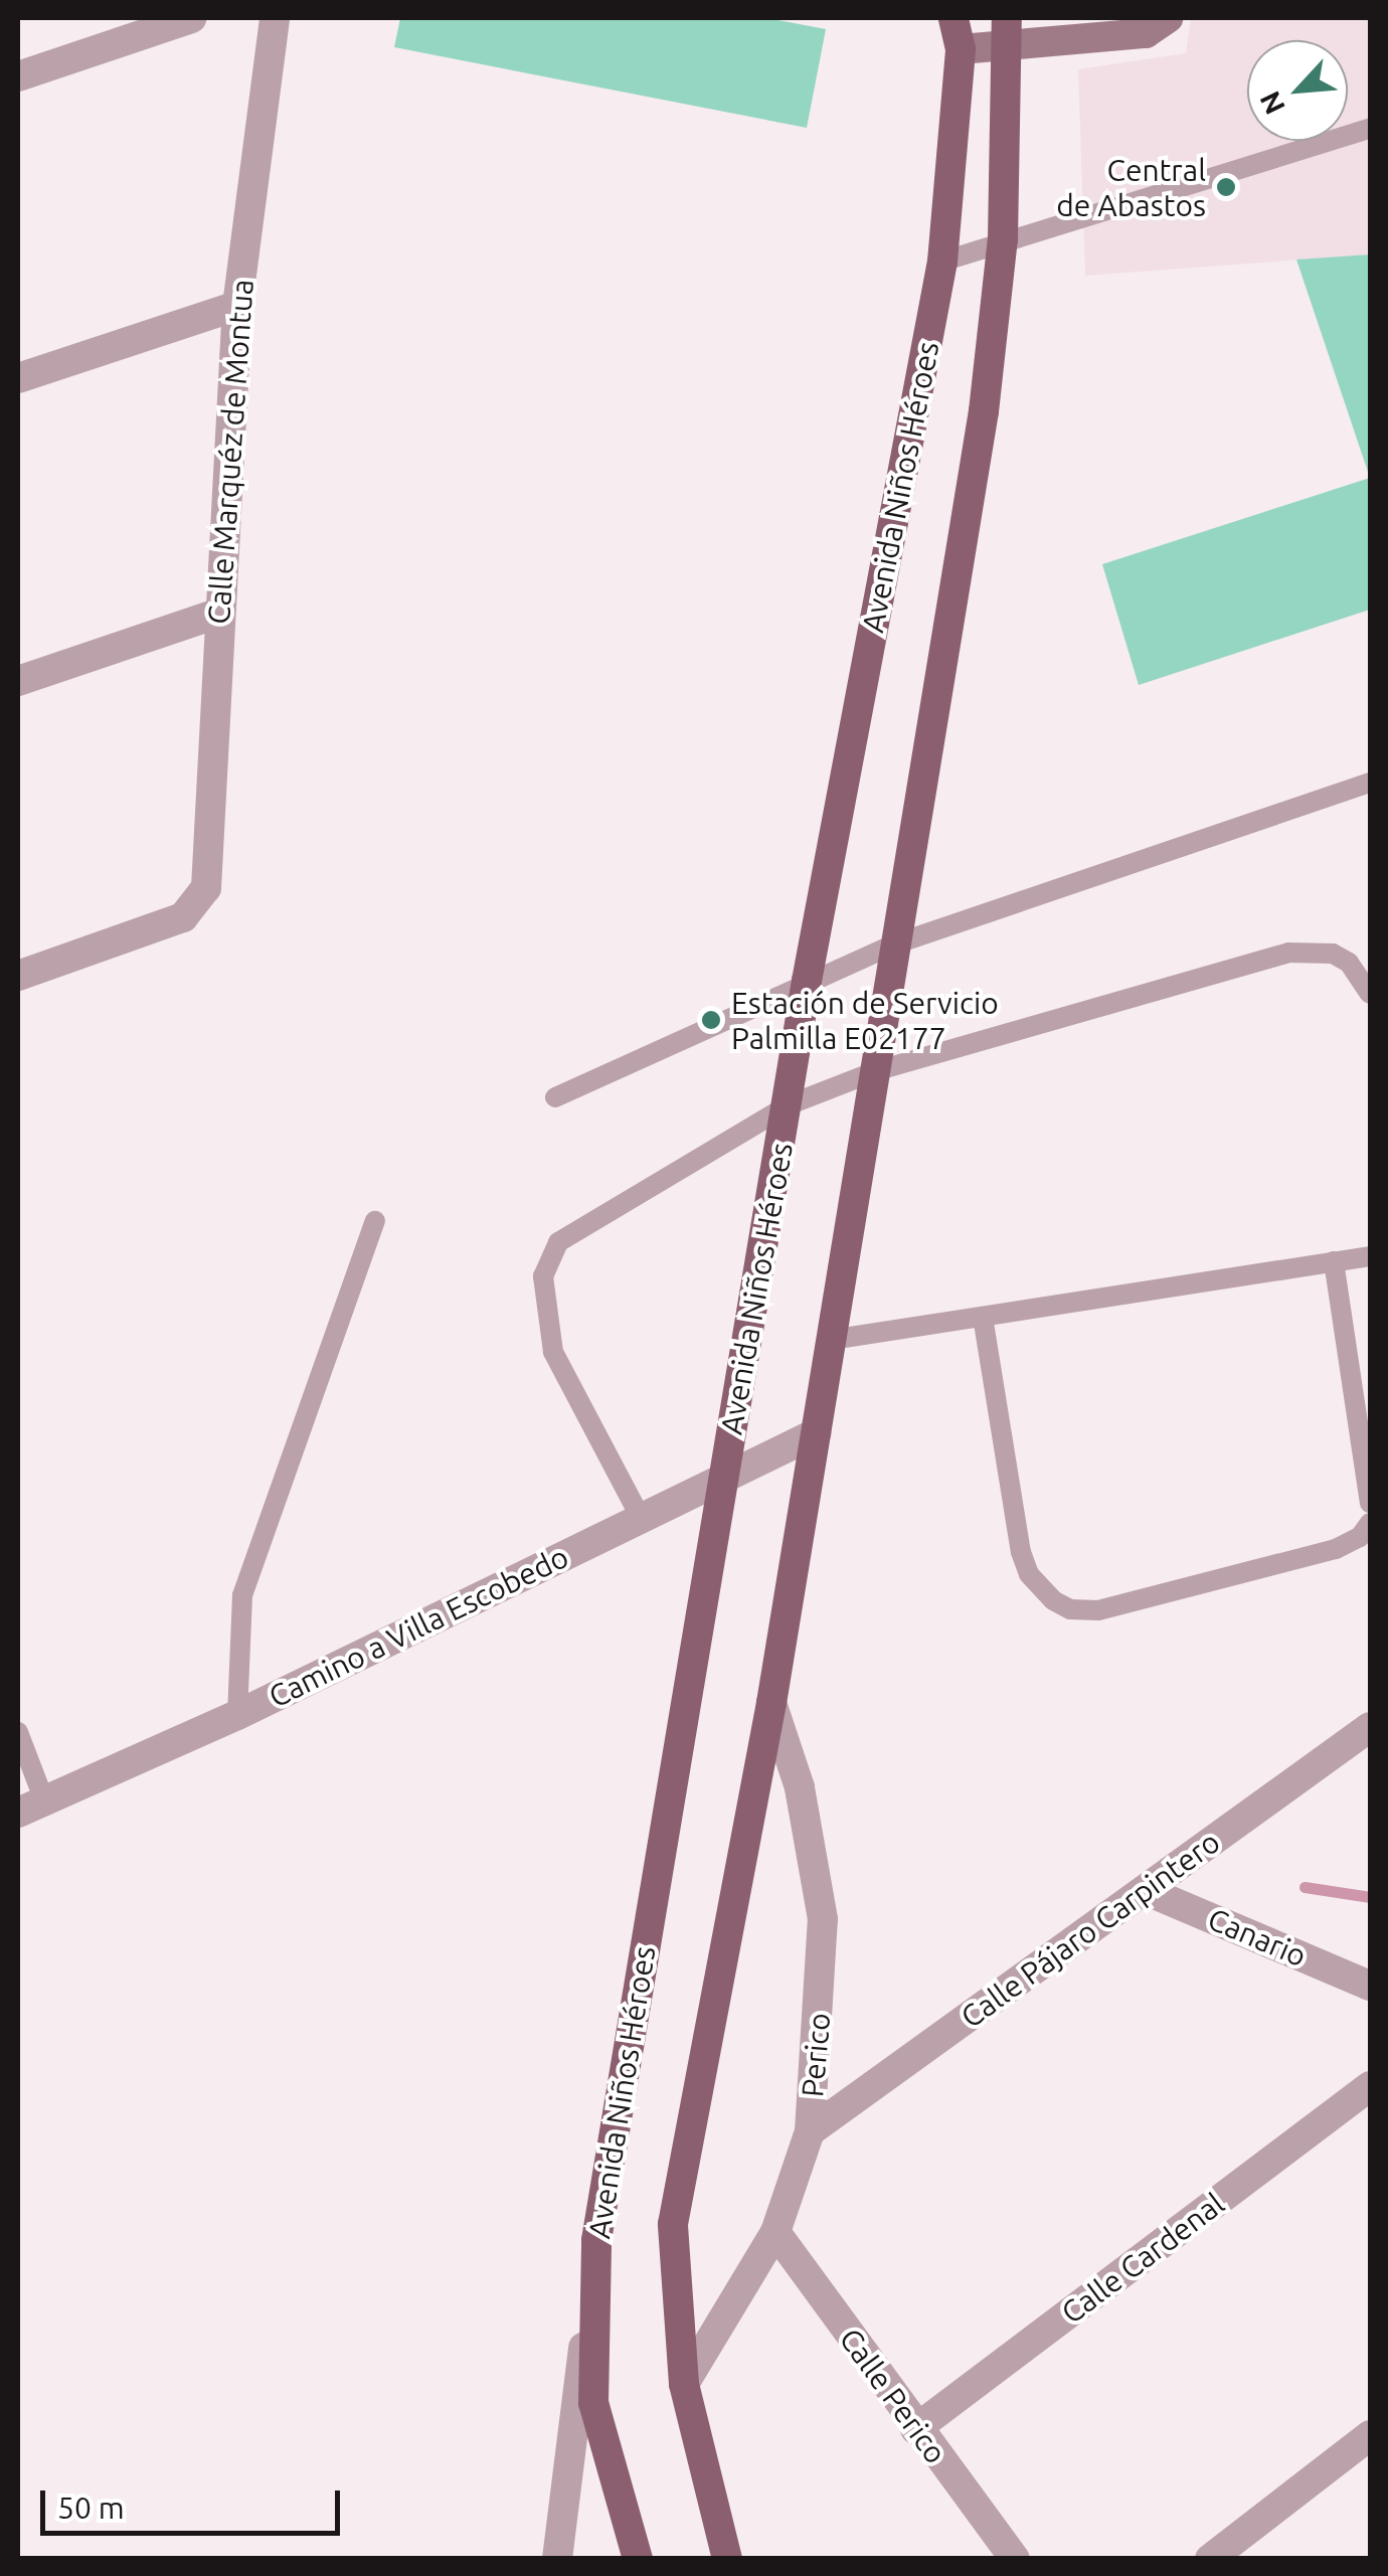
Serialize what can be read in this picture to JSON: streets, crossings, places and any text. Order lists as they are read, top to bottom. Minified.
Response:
{"streets":{"main road":["Avenida Niños Héroes"],"street":["Calle Marquéz de Montua","Camino a Villa Escobedo","Calle Pájaro Carpintero","Canario","Perico","Calle Cardenal","Calle Perico"]},"crossings":[["Avenida Niños Héroes","Camino a Villa Escobedo"],["Avenida Niños Héroes","Perico"],["Calle Pájaro Carpintero","Canario"],["Calle Pájaro Carpintero","Perico"],["Perico","Calle Perico"],["Calle Cardenal","Calle Perico"]],"places":["Central de Abastos","Estación de Servicio Palmilla E02177"],"scale_bar":"50 m","north":"bottom left"}
